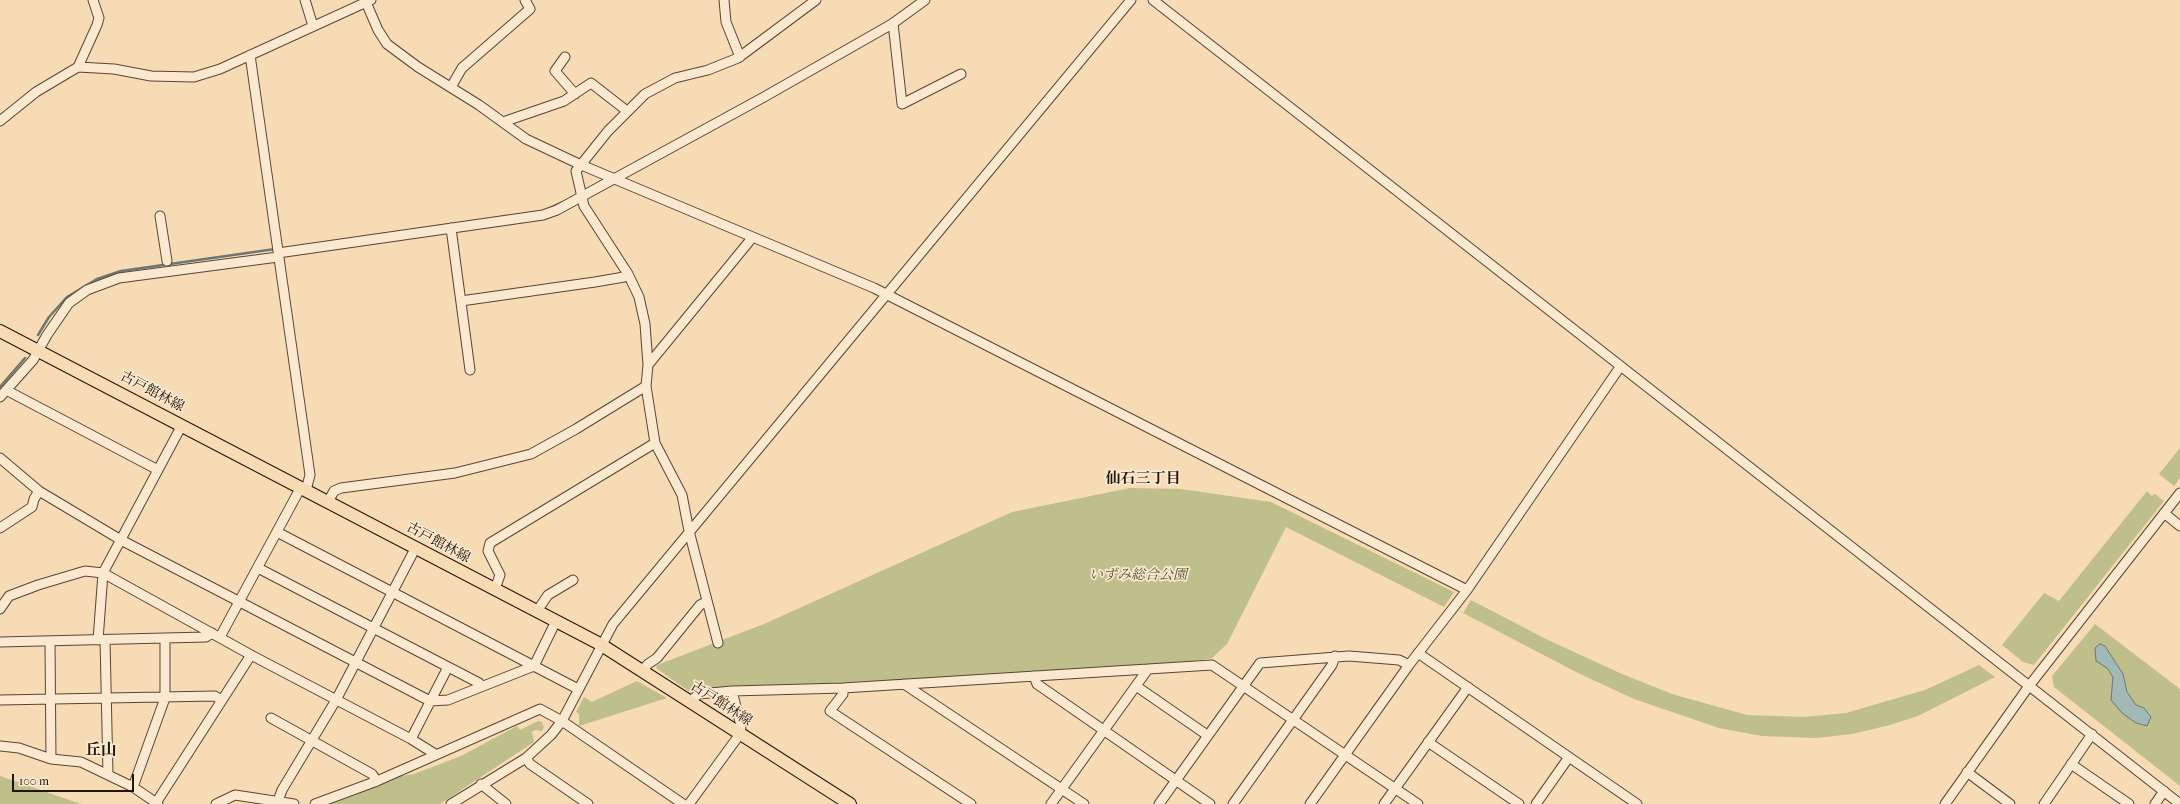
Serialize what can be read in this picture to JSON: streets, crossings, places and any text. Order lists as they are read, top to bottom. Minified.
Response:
{"streets":{"main road":["古戸館林線"]},"districts":["仙石三丁目","丘山"],"parks":["いずみ総合公園"],"scale_bar":"100 m"}
